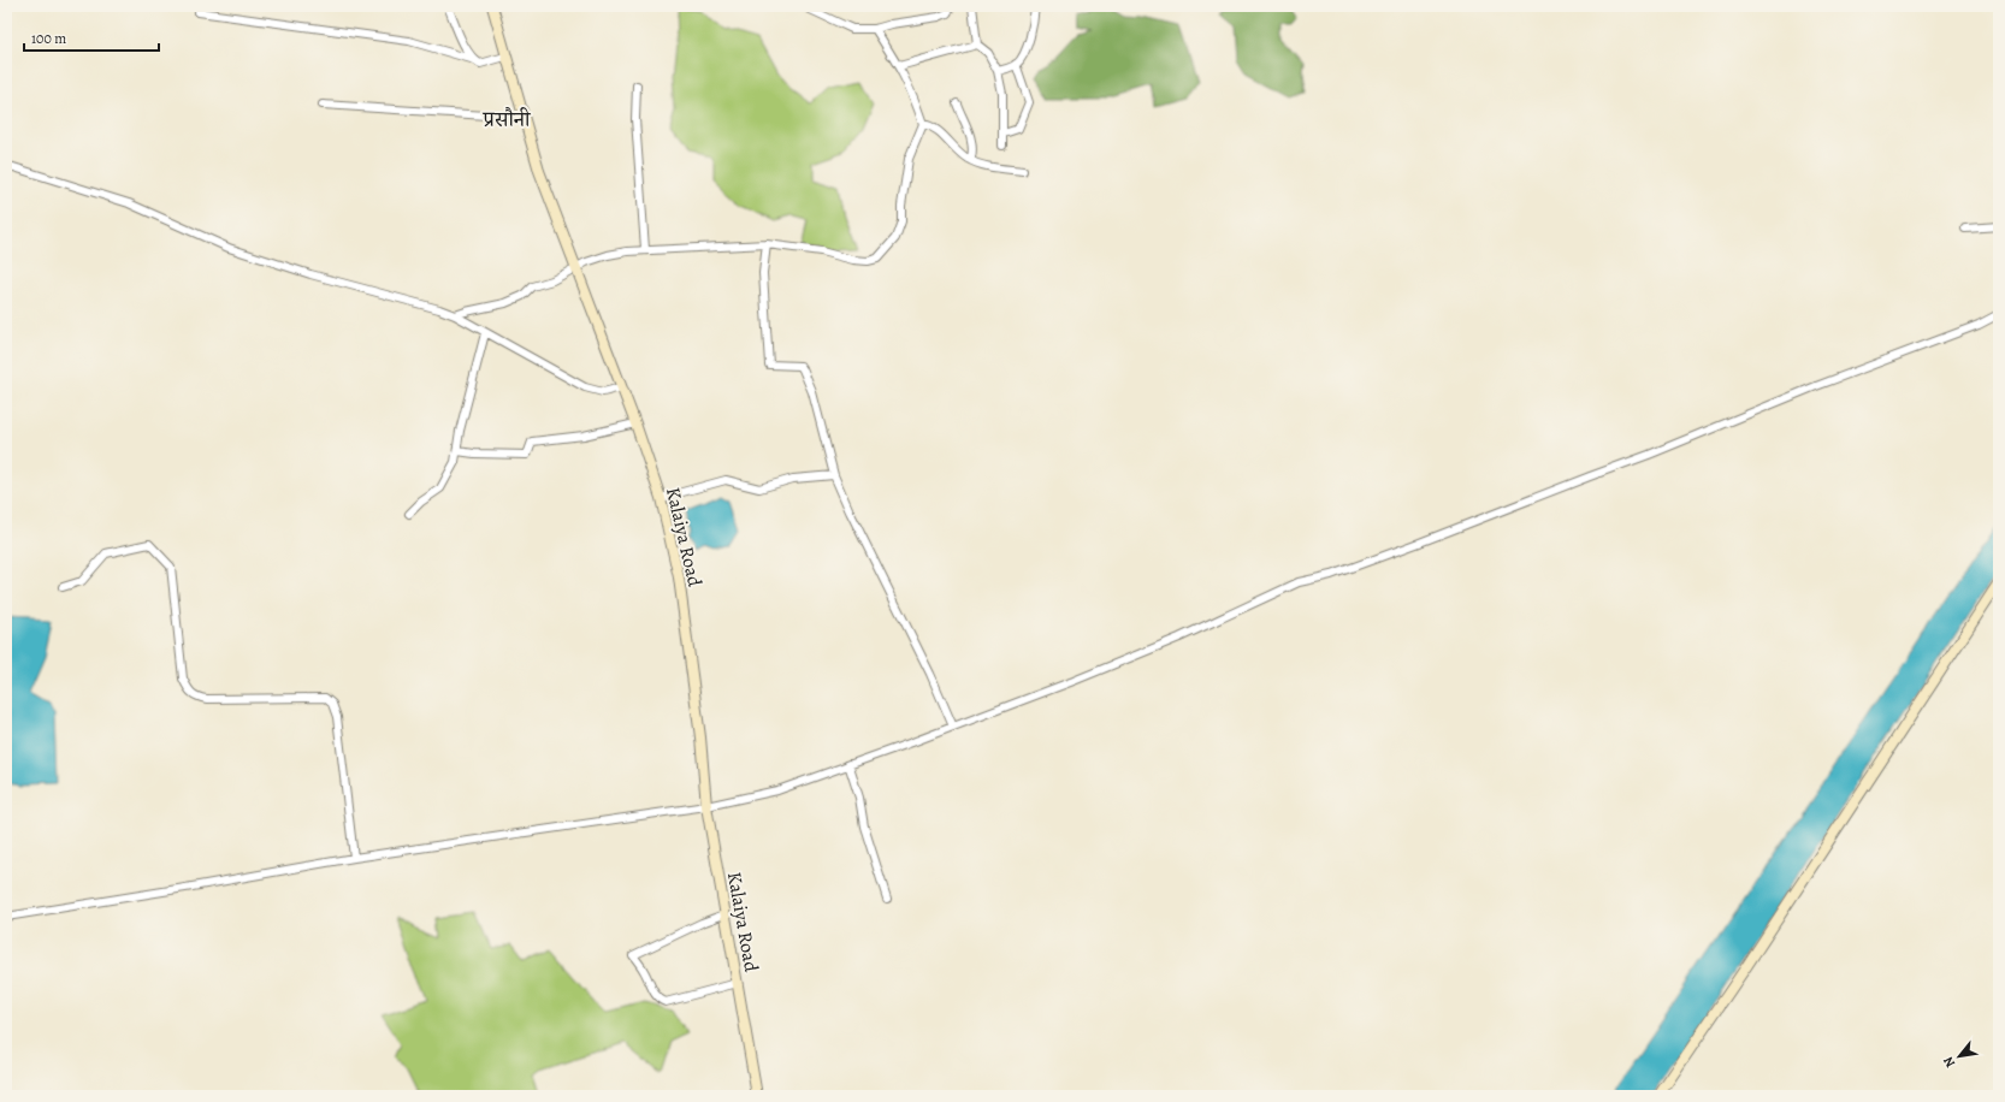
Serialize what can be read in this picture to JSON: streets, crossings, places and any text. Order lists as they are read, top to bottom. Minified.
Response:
{"streets":{"main road":["Kalaiya Road"]},"districts":["प्रसौनी"],"scale_bar":"100 m","north":"bottom left"}
